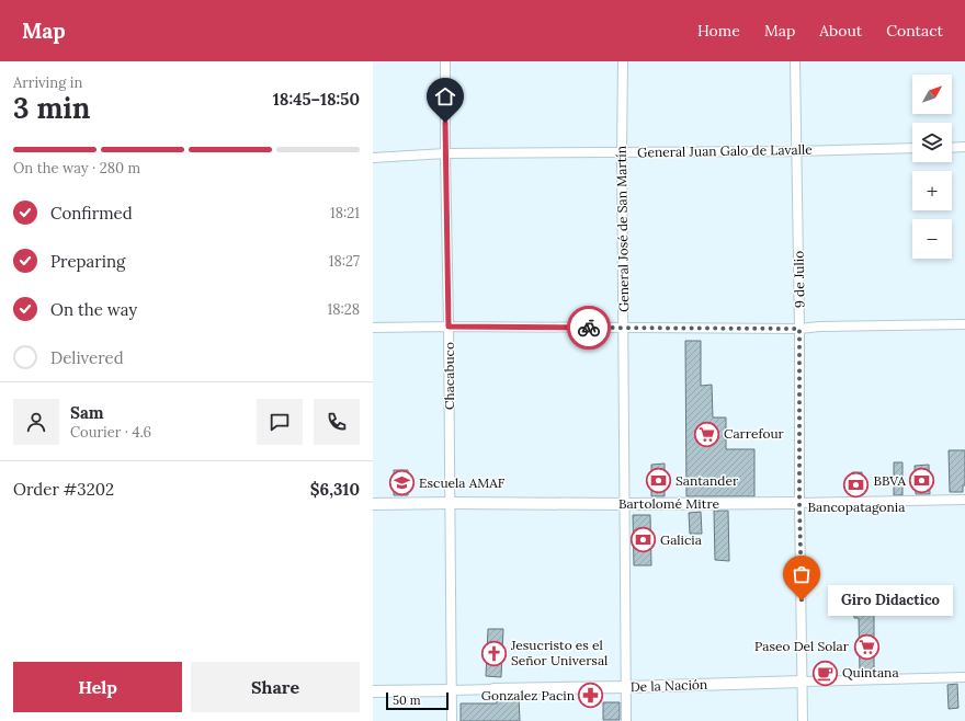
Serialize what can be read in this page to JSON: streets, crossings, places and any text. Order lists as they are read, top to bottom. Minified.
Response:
{"streets":{"street":["General Juan Galo de Lavalle","General José de San Martín","9 de Julio","Chacabuco","Bartolomé Mitre","De la Nación"]},"crossings":[["General Juan Galo de Lavalle","General José de San Martín"],["General Juan Galo de Lavalle","9 de Julio"],["General Juan Galo de Lavalle","Chacabuco"],["General José de San Martín","Bartolomé Mitre"],["General José de San Martín","De la Nación"],["9 de Julio","Bartolomé Mitre"],["9 de Julio","De la Nación"],["Chacabuco","Bartolomé Mitre"],["Chacabuco","De la Nación"]],"places":{"supermarket":["Carrefour","Paseo Del Solar"],"bank":["Santander","BBVA","Bancopatagonia","Galicia"],"school or university":["Escuela AMAF"],"other":["Giro Didactico"],"church":["Jesucristo es el Señor Universal"],"cafe":["Quintana"],"pharmacy":["Gonzalez Pacin"]},"scale_bar":"50 m","north":"top right","page":{"header":"Map","nav":["Home","Map","About","Contact"],"heading":["3 min","Arriving in","18:45–18:50"],"panel":["Sam","Courier · 4.6","Order #3202","$6,310"],"map_buttons":["+","−"],"bar":"On the way · 280 m","list":[["Confirmed","18:21"],["Preparing","18:27"],["On the way","18:28"],"Delivered"],"bubble":"Giro Didactico","buttons":["Help","Share"],"scale":"50 m"}}
